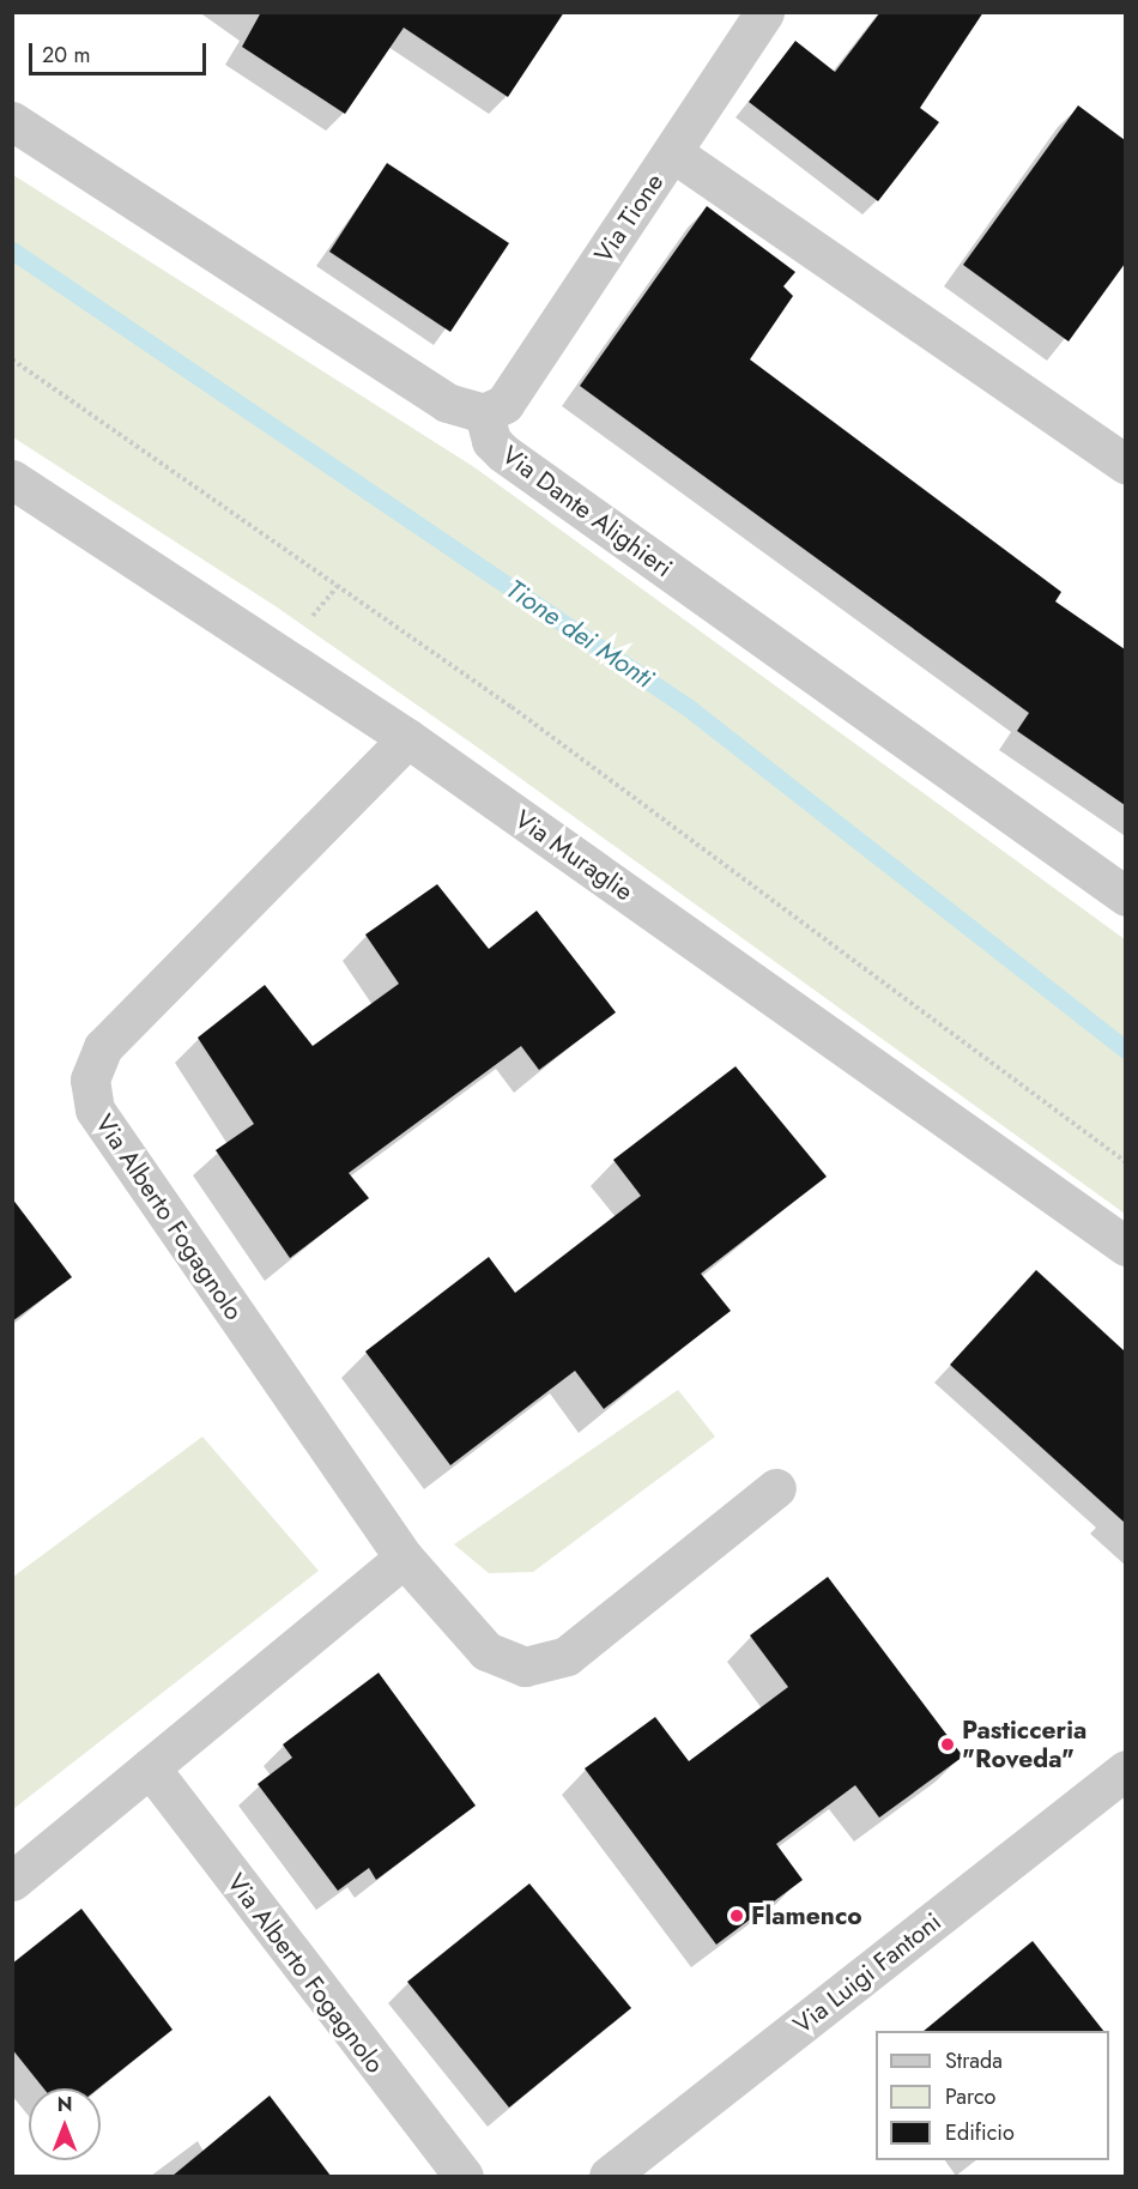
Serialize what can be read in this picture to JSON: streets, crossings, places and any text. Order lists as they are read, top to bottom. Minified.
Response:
{"streets":{"street":["Via Tione","Via Dante Alighieri","Via Muraglie","Via Alberto Fogagnolo","Via Luigi Fantoni"]},"crossings":[["Via Tione","Via Dante Alighieri"],["Via Muraglie","Via Alberto Fogagnolo"]],"water":["Tione dei Monti"],"places":["Pasticceria \"Roveda\"","Flamenco"],"legend":["Strada","Parco","Edificio"],"scale_bar":"20 m","north":"top"}
